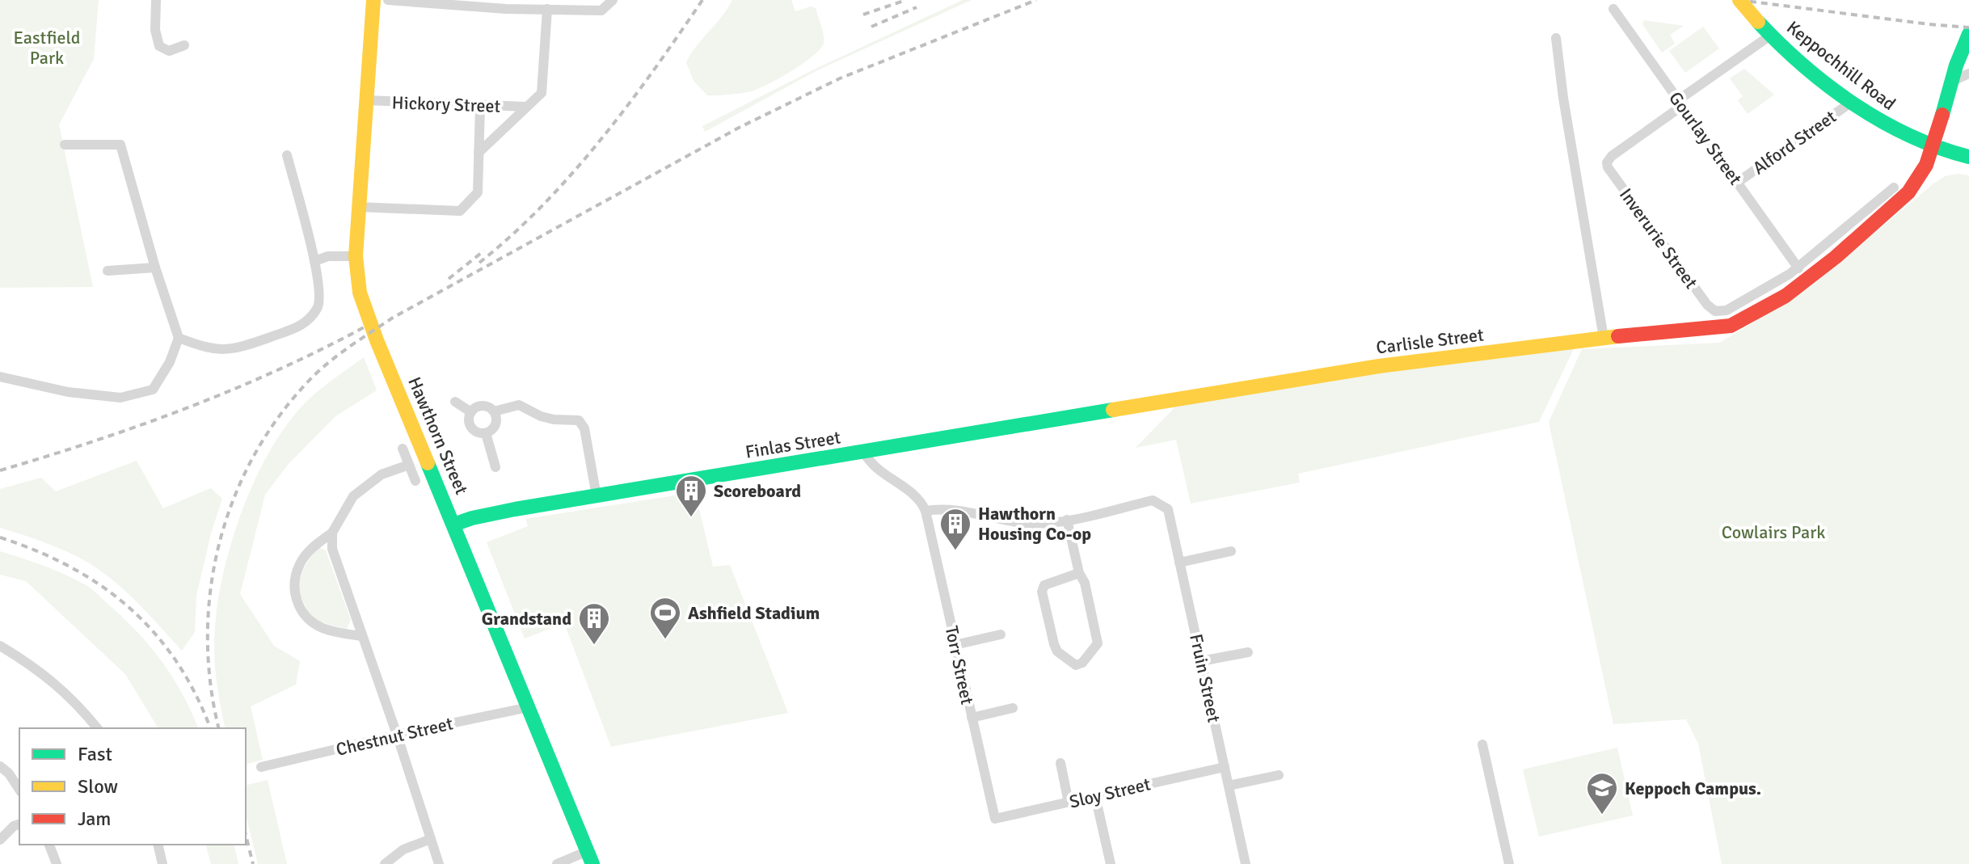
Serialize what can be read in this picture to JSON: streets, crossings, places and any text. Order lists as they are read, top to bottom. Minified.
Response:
{"streets":{"street":["Keppochhill Road","Hickory Street","Gourlay Street","Alford Street","Inverurie Street","Carlisle Street","Hawthorn Street","Finlas Street","Torr Street","Fruin Street","Chestnut Street","Sloy Street"]},"crossings":[["Keppochhill Road","Alford Street"],["Keppochhill Road","Carlisle Street"],["Hickory Street","Hawthorn Street"],["Gourlay Street","Alford Street"],["Gourlay Street","Inverurie Street"],["Carlisle Street","Finlas Street"],["Hawthorn Street","Finlas Street"],["Hawthorn Street","Chestnut Street"],["Finlas Street","Torr Street"],["Torr Street","Sloy Street"],["Fruin Street","Sloy Street"]],"parks":["Eastfield Park","Cowlairs Park"],"places":{"building":["Scoreboard","Hawthorn Housing Co-op","Grandstand"],"sports":["Ashfield Stadium"],"school or university":["Keppoch Campus."]},"legend":["Fast","Slow","Jam"]}
